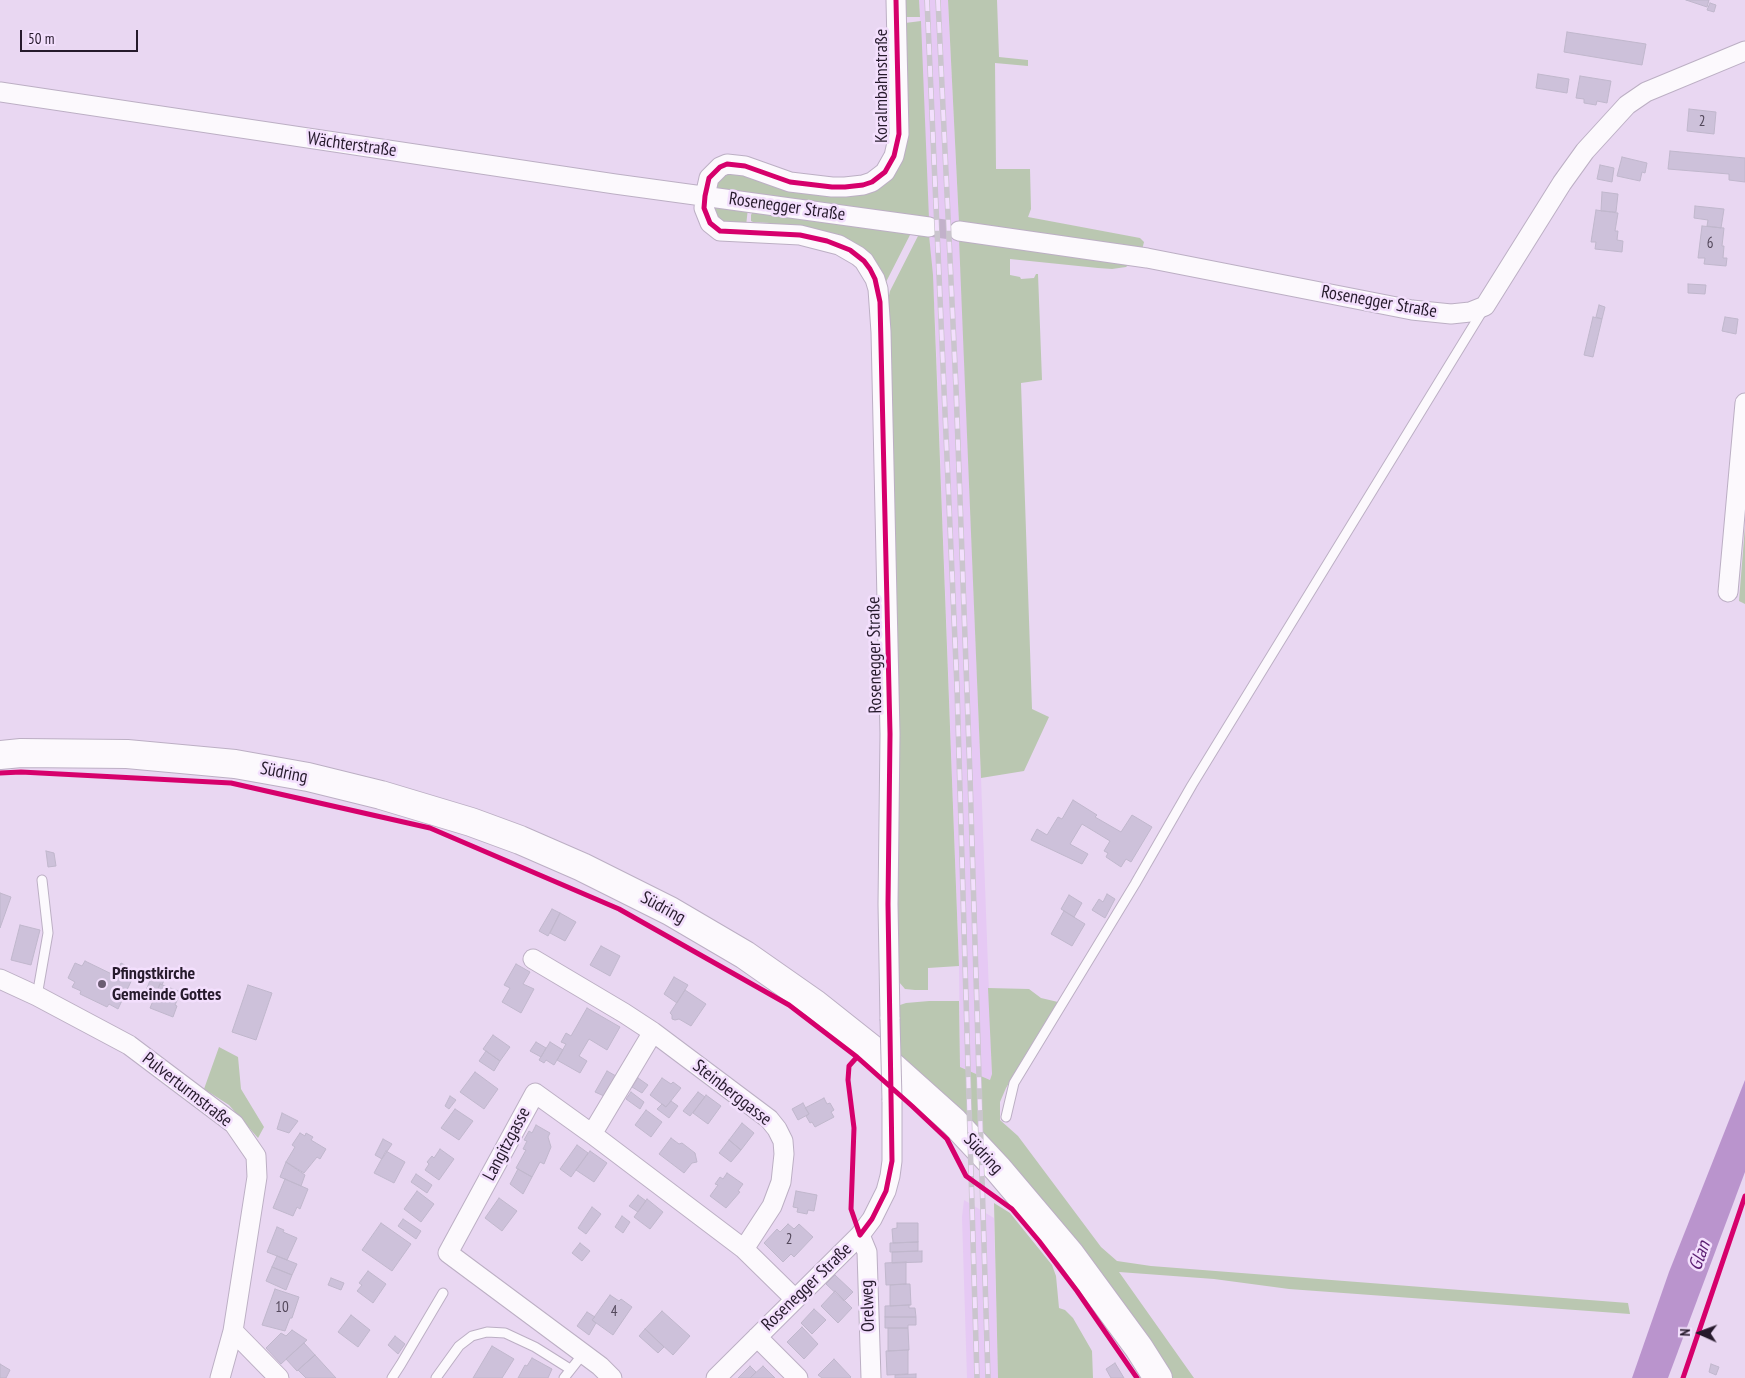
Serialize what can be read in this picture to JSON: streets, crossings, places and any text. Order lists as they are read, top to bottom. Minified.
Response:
{"streets":{"main road":["Südring"],"street":["Koralmbahnstraße","Wächterstraße","Rosenegger Straße","Pulverturmstraße","Steinberggasse","Langitzgasse","Orelweg"]},"crossings":[["Koralmbahnstraße","Wächterstraße"],["Koralmbahnstraße","Rosenegger Straße"],["Wächterstraße","Rosenegger Straße"],["Rosenegger Straße","Langitzgasse"],["Rosenegger Straße","Orelweg"],["Steinberggasse","Langitzgasse"]],"water":["Glan"],"places":["Pfingstkirche Gemeinde Gottes"],"house_numbers":["2","6","2","10","4"],"scale_bar":"50 m","north":"left"}
